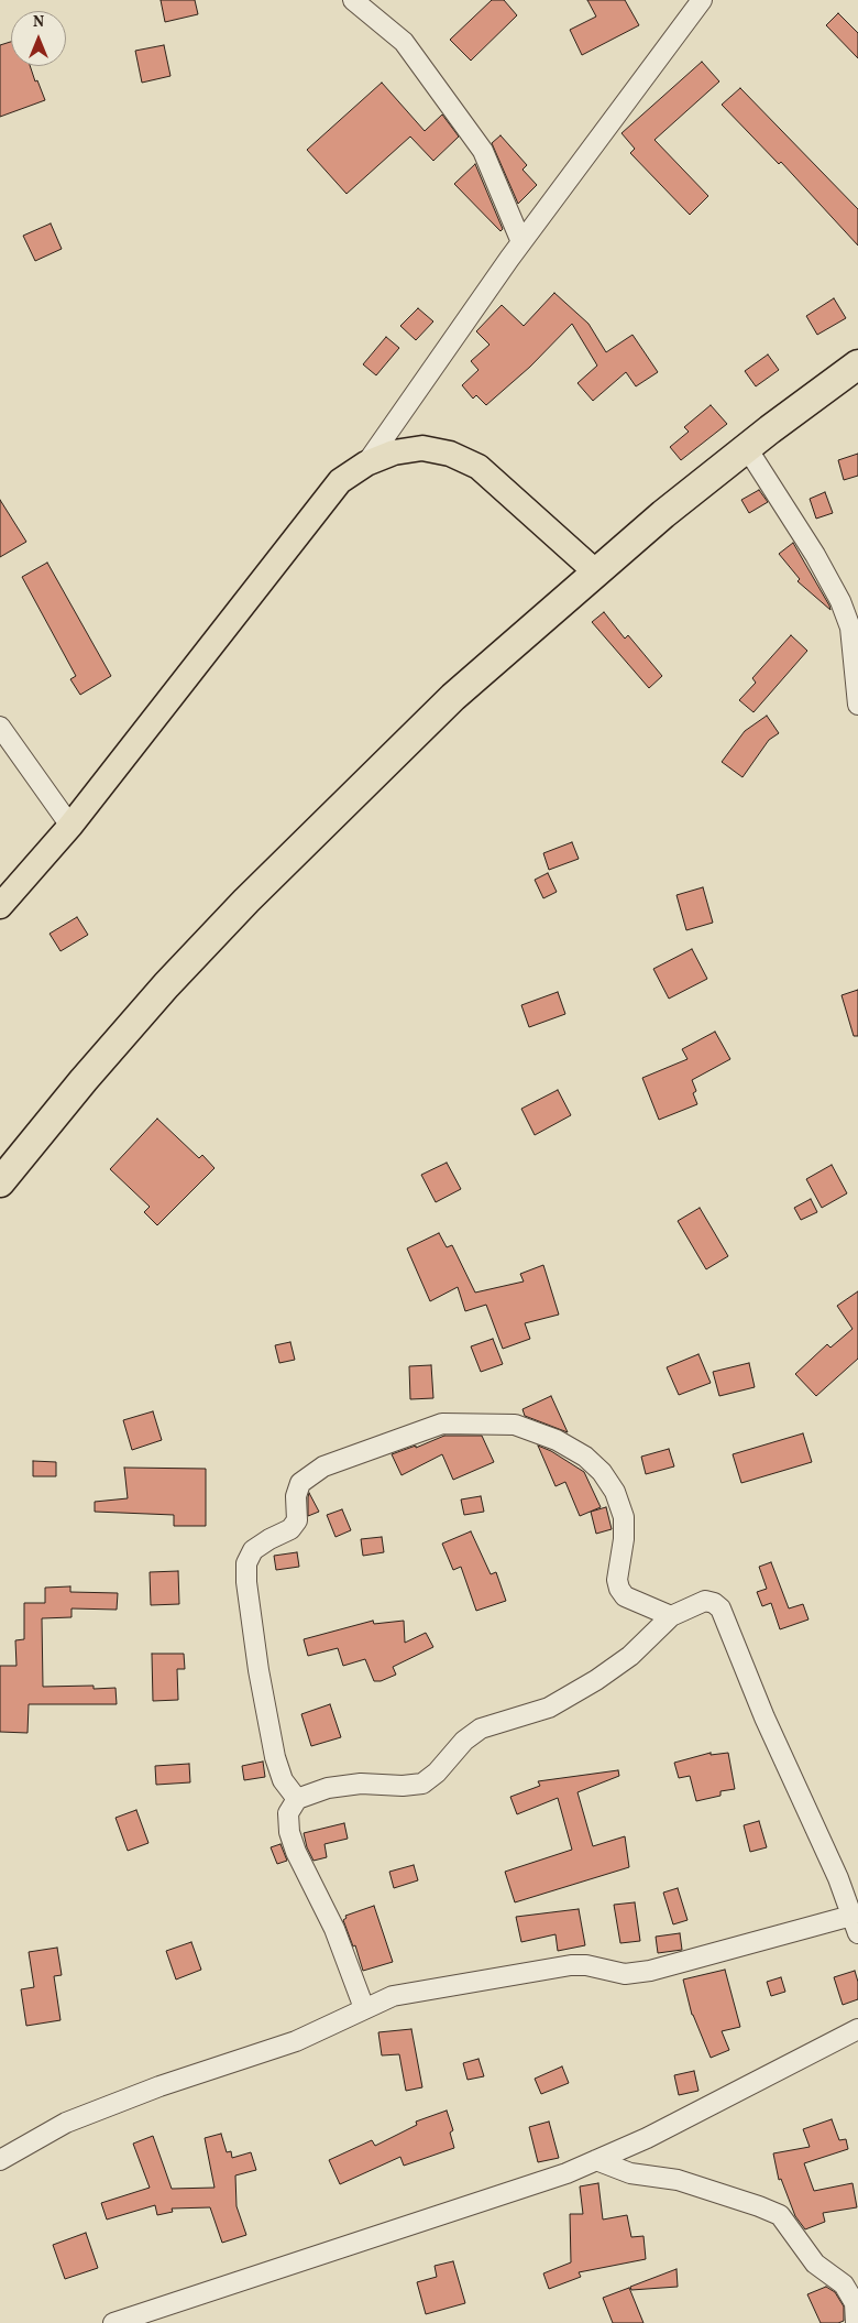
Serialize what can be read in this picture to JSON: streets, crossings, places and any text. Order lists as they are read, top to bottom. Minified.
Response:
{"north":"top"}
